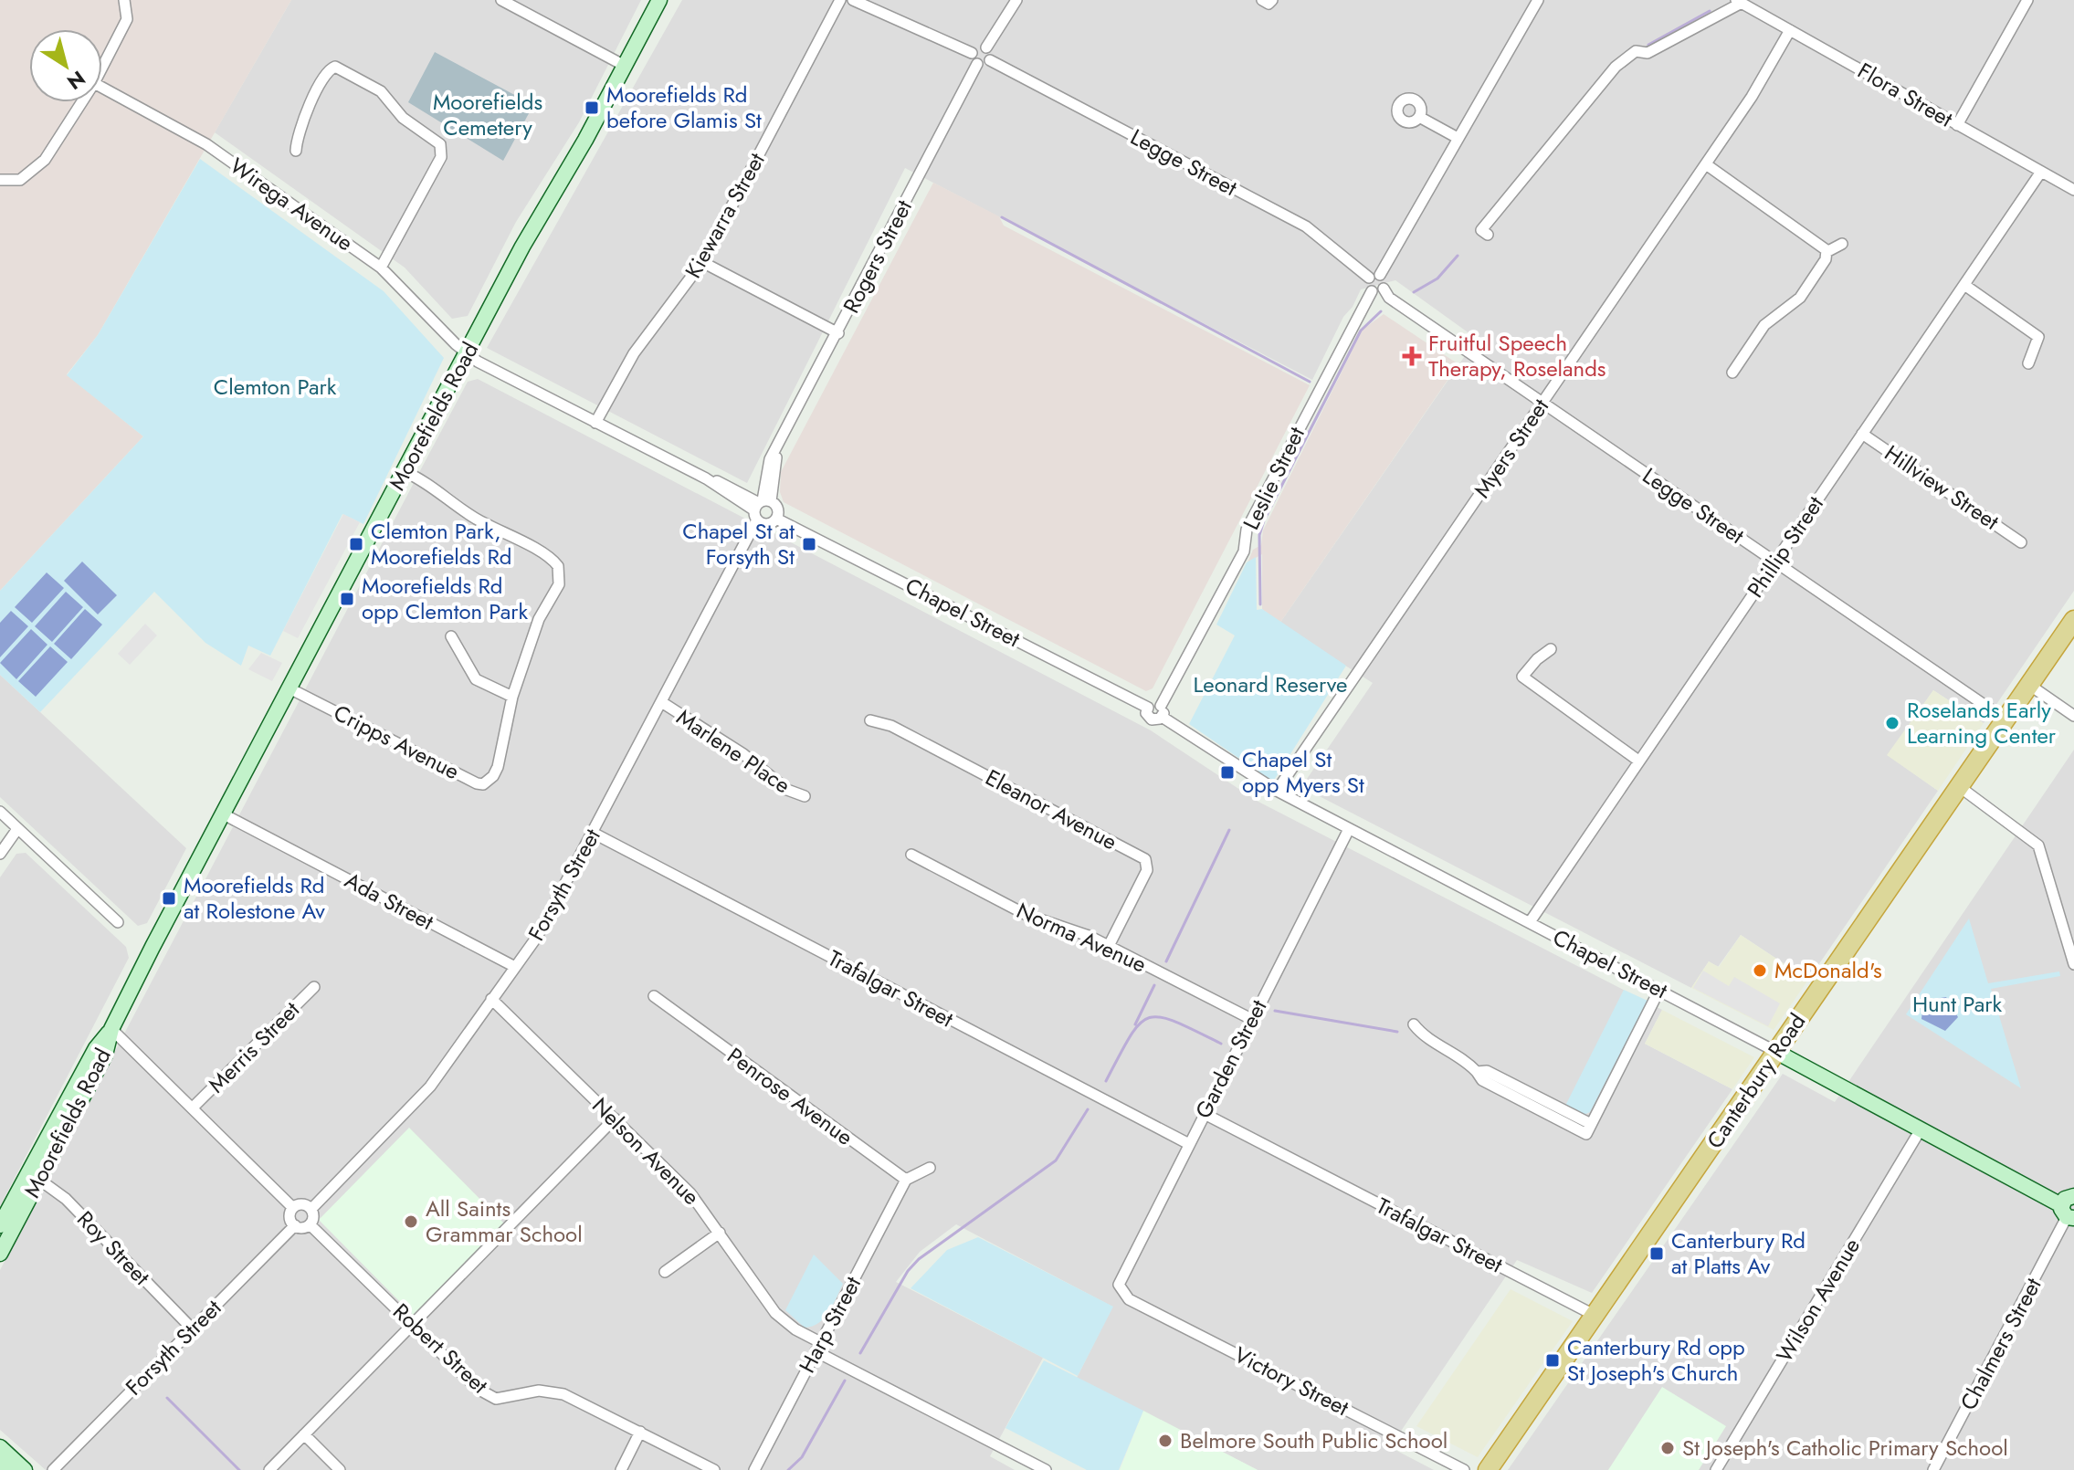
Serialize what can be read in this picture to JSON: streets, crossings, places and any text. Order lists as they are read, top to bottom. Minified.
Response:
{"streets":{"highway":["Canterbury Road"],"main road":["Moorefields Road","Chapel Street"],"street":["Flora Street","Legge Street","Wirega Avenue","Kiewarra Street","Rogers Street","Myers Street","Leslie Street","Hillview Street","Phillip Street","Cripps Avenue","Marlene Place","Eleanor Avenue","Forsyth Street","Ada Street","Norma Avenue","Trafalgar Street","Merris Street","Garden Street","Penrose Avenue","Nelson Avenue","Roy Street","Wilson Avenue","Harp Street","Chalmers Street","Robert Street","Victory Street"]},"crossings":[["Flora Street","Myers Street"],["Flora Street","Phillip Street"],["Legge Street","Rogers Street"],["Legge Street","Myers Street"],["Legge Street","Phillip Street"],["Legge Street","Canterbury Road"],["Wirega Avenue","Moorefields Road"],["Rogers Street","Forsyth Street"],["Moorefields Road","Cripps Avenue"],["Moorefields Road","Ada Street"],["Moorefields Road","Roy Street"],["Myers Street","Chapel Street"],["Leslie Street","Chapel Street"],["Hillview Street","Phillip Street"],["Phillip Street","Chapel Street"],["Chapel Street","Garden Street"],["Chapel Street","Canterbury Road"],["Chapel Street","Wilson Avenue"],["Chapel Street","Chalmers Street"],["Marlene Place","Forsyth Street"],["Eleanor Avenue","Norma Avenue"],["Forsyth Street","Ada Street"],["Forsyth Street","Trafalgar Street"],["Forsyth Street","Nelson Avenue"],["Forsyth Street","Roy Street"],["Forsyth Street","Robert Street"],["Norma Avenue","Garden Street"],["Trafalgar Street","Garden Street"],["Trafalgar Street","Canterbury Road"],["Garden Street","Victory Street"],["Penrose Avenue","Harp Street"],["Nelson Avenue","Harp Street"]],"parks":["Moorefields Cemetery","Clemton Park","Leonard Reserve","Hunt Park"],"places":{"transit":["Moorefields Rd before Glamis St","Clemton Park, Moorefields Rd","Chapel St at Forsyth St","Moorefields Rd opp Clemton Park","Chapel St opp Myers St","Moorefields Rd at Rolestone Av","Canterbury Rd at Platts Av","Canterbury Rd opp St Joseph's Church"],"health":["Fruitful Speech Therapy, Roselands"],"other":["Roselands Early Learning Center","McDonald's","All Saints Grammar School","Belmore South Public School","St Joseph's Catholic Primary School"]},"north":"bottom right"}
